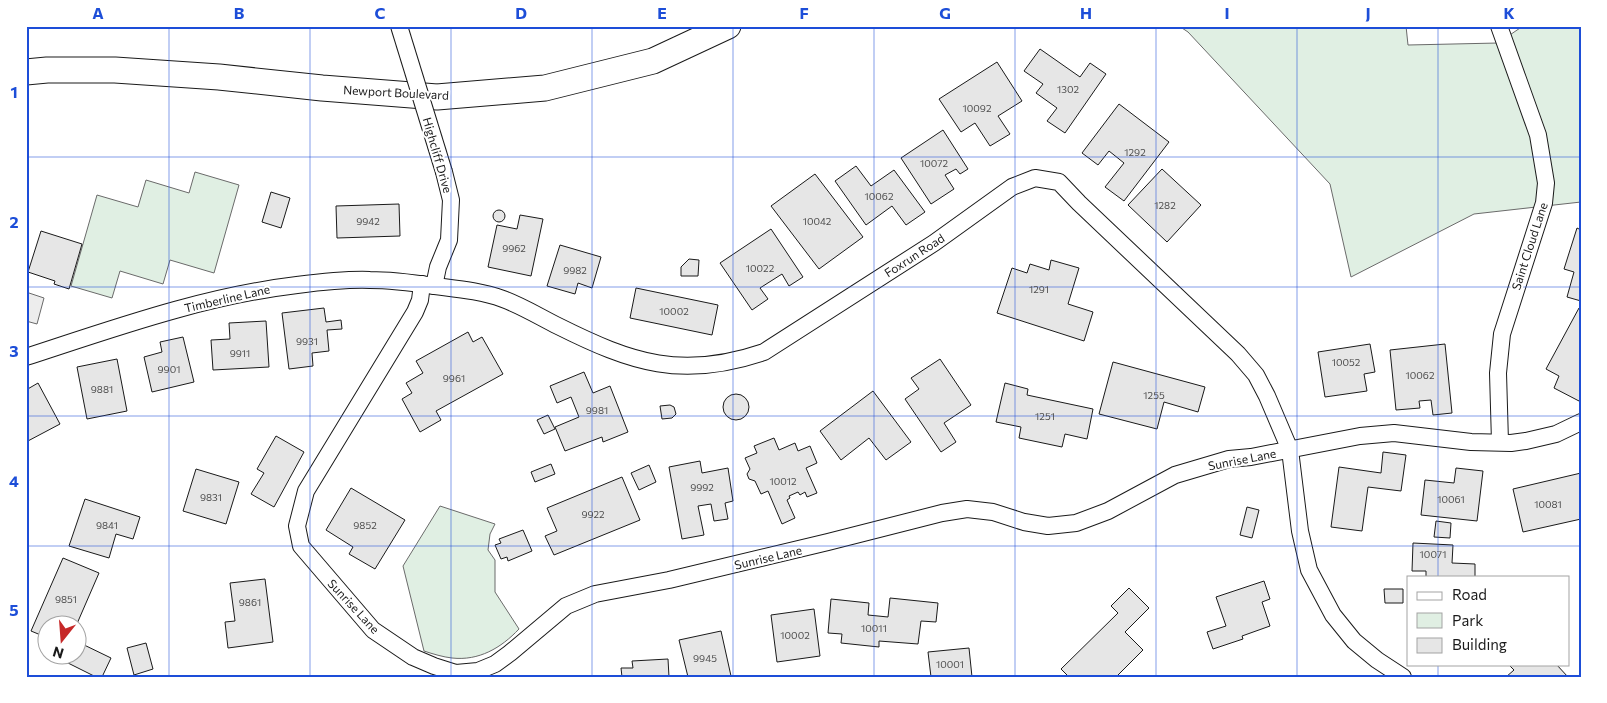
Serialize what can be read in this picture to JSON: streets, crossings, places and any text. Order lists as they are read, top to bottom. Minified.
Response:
{"streets":{"main road":["Newport Boulevard"],"street":["Highcliff Drive","Saint Cloud Lane","Foxrun Road","Timberline Lane","Sunrise Lane"]},"crossings":[["Highcliff Drive","Foxrun Road"],["Highcliff Drive","Timberline Lane"],["Highcliff Drive","Sunrise Lane"],["Saint Cloud Lane","Sunrise Lane"],["Foxrun Road","Timberline Lane"],["Foxrun Road","Sunrise Lane"],["Timberline Lane","Sunrise Lane"]],"house_numbers":["1302","10092","1292","10072","10062","1282","9942","10042","9962","10022","9982","1291","10002","9931","9911","10052","9901","10062","9961","9881","1255","9981","1251","10012","9992","9831","10061","10081","9922","9841","9852","10071","9851","9861","10011","10002","9945","10001"],"legend":["Road","Park","Building"],"north":"bottom","grid":{"columns":["A","B","C","D","E","F","G","H","I","J","K"],"rows":["1","2","3","4","5"]}}
